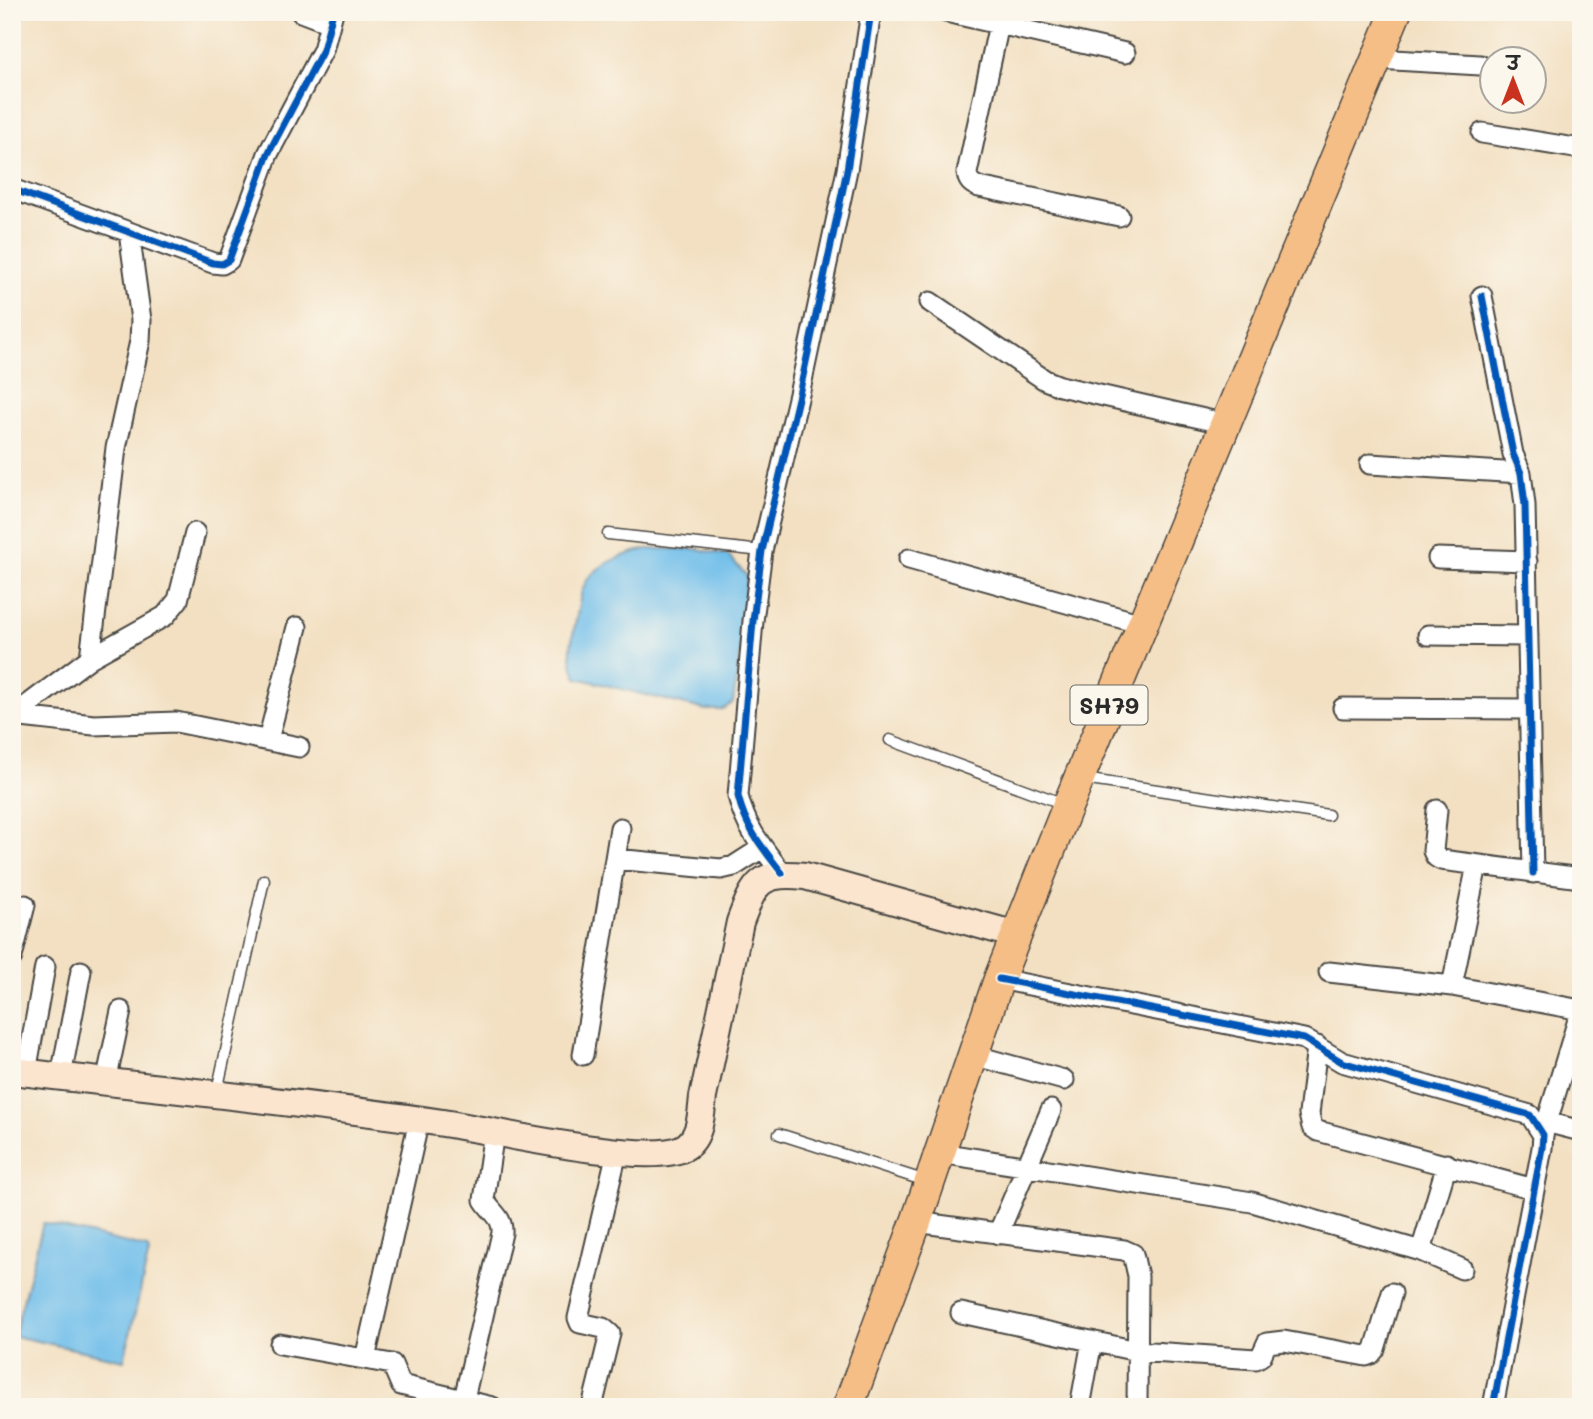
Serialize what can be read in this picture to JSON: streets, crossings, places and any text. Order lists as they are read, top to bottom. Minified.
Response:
{"streets":{"main road":["SH79"]},"north":"top"}
